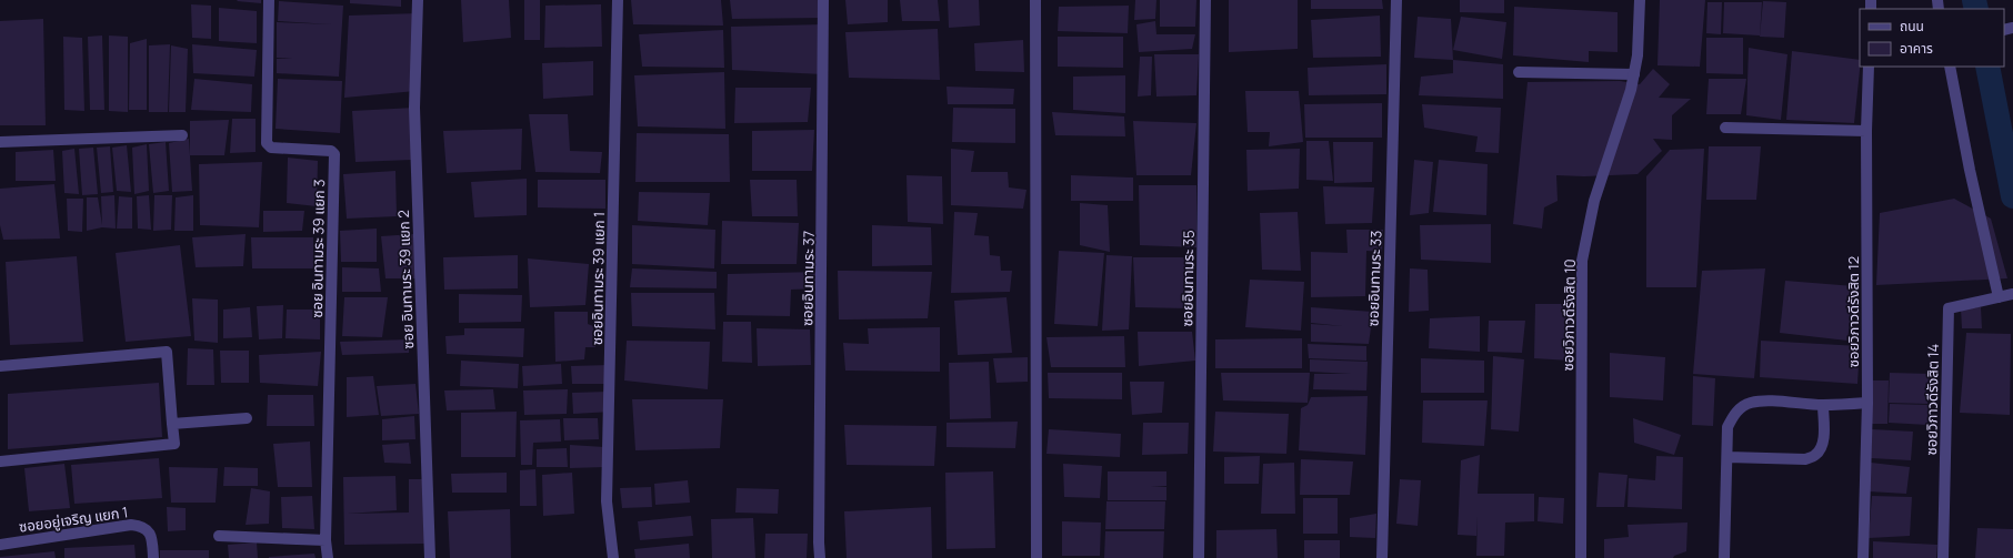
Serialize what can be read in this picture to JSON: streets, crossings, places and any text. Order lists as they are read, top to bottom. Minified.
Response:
{"streets":{"street":["ซอย อินทามระ 39 แยก 3","ซอยอินทามระ 39 แยก 1","ซอยอินทามระ 37","ซอยอินทามระ 35","ซอยอินทามระ 33","ซอย อินทามระ 39 แยก 2","ซอยวิภาวดีรังสิต 12","ซอยวิภาวดีรังสิต 10","ซอยวิภาวดีรังสิต 14","ซอยอยู่เจริญ แยก 1"]},"legend":["ถนน","อาคาร"]}
